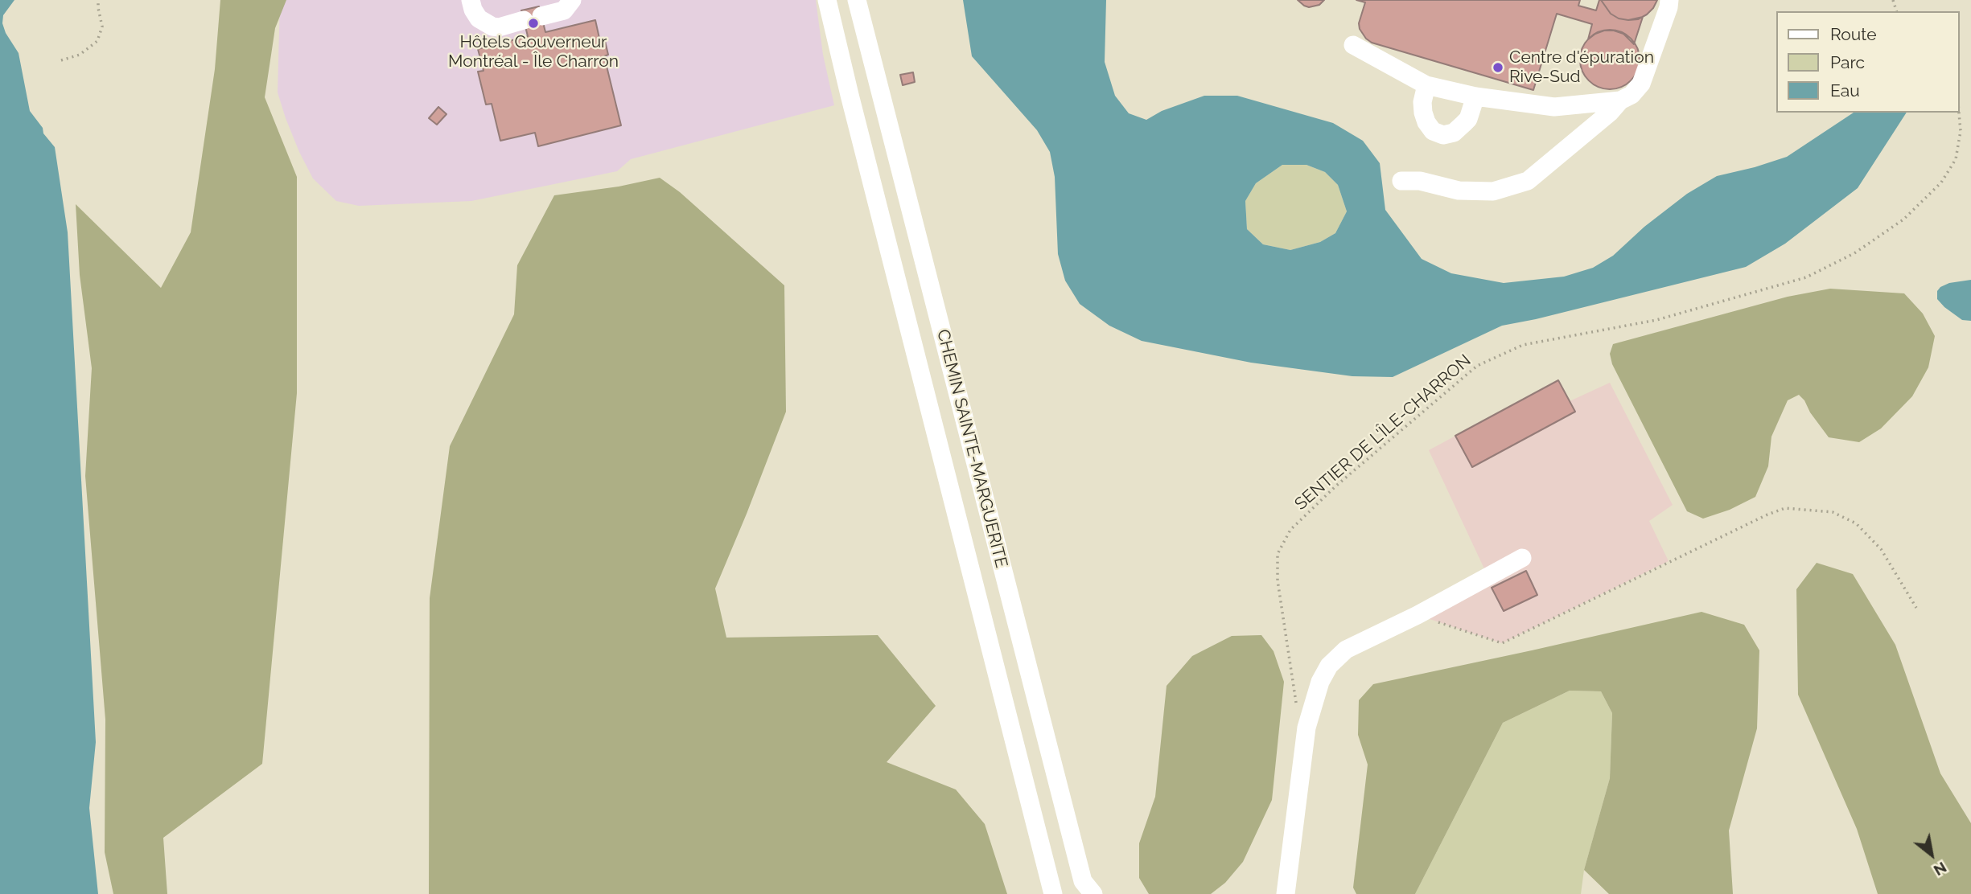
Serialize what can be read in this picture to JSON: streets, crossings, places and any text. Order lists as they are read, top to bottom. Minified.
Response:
{"streets":{"lane":["CHEMIN SAINTE-MARGUERITE"],"path":["SENTIER DE L'ÎLE-CHARRON"]},"places":["Hôtels Gouverneur Montréal - Île Charron","Centre d'épuration Rive-Sud"],"legend":["Route","Parc","Eau"],"north":"bottom right"}
